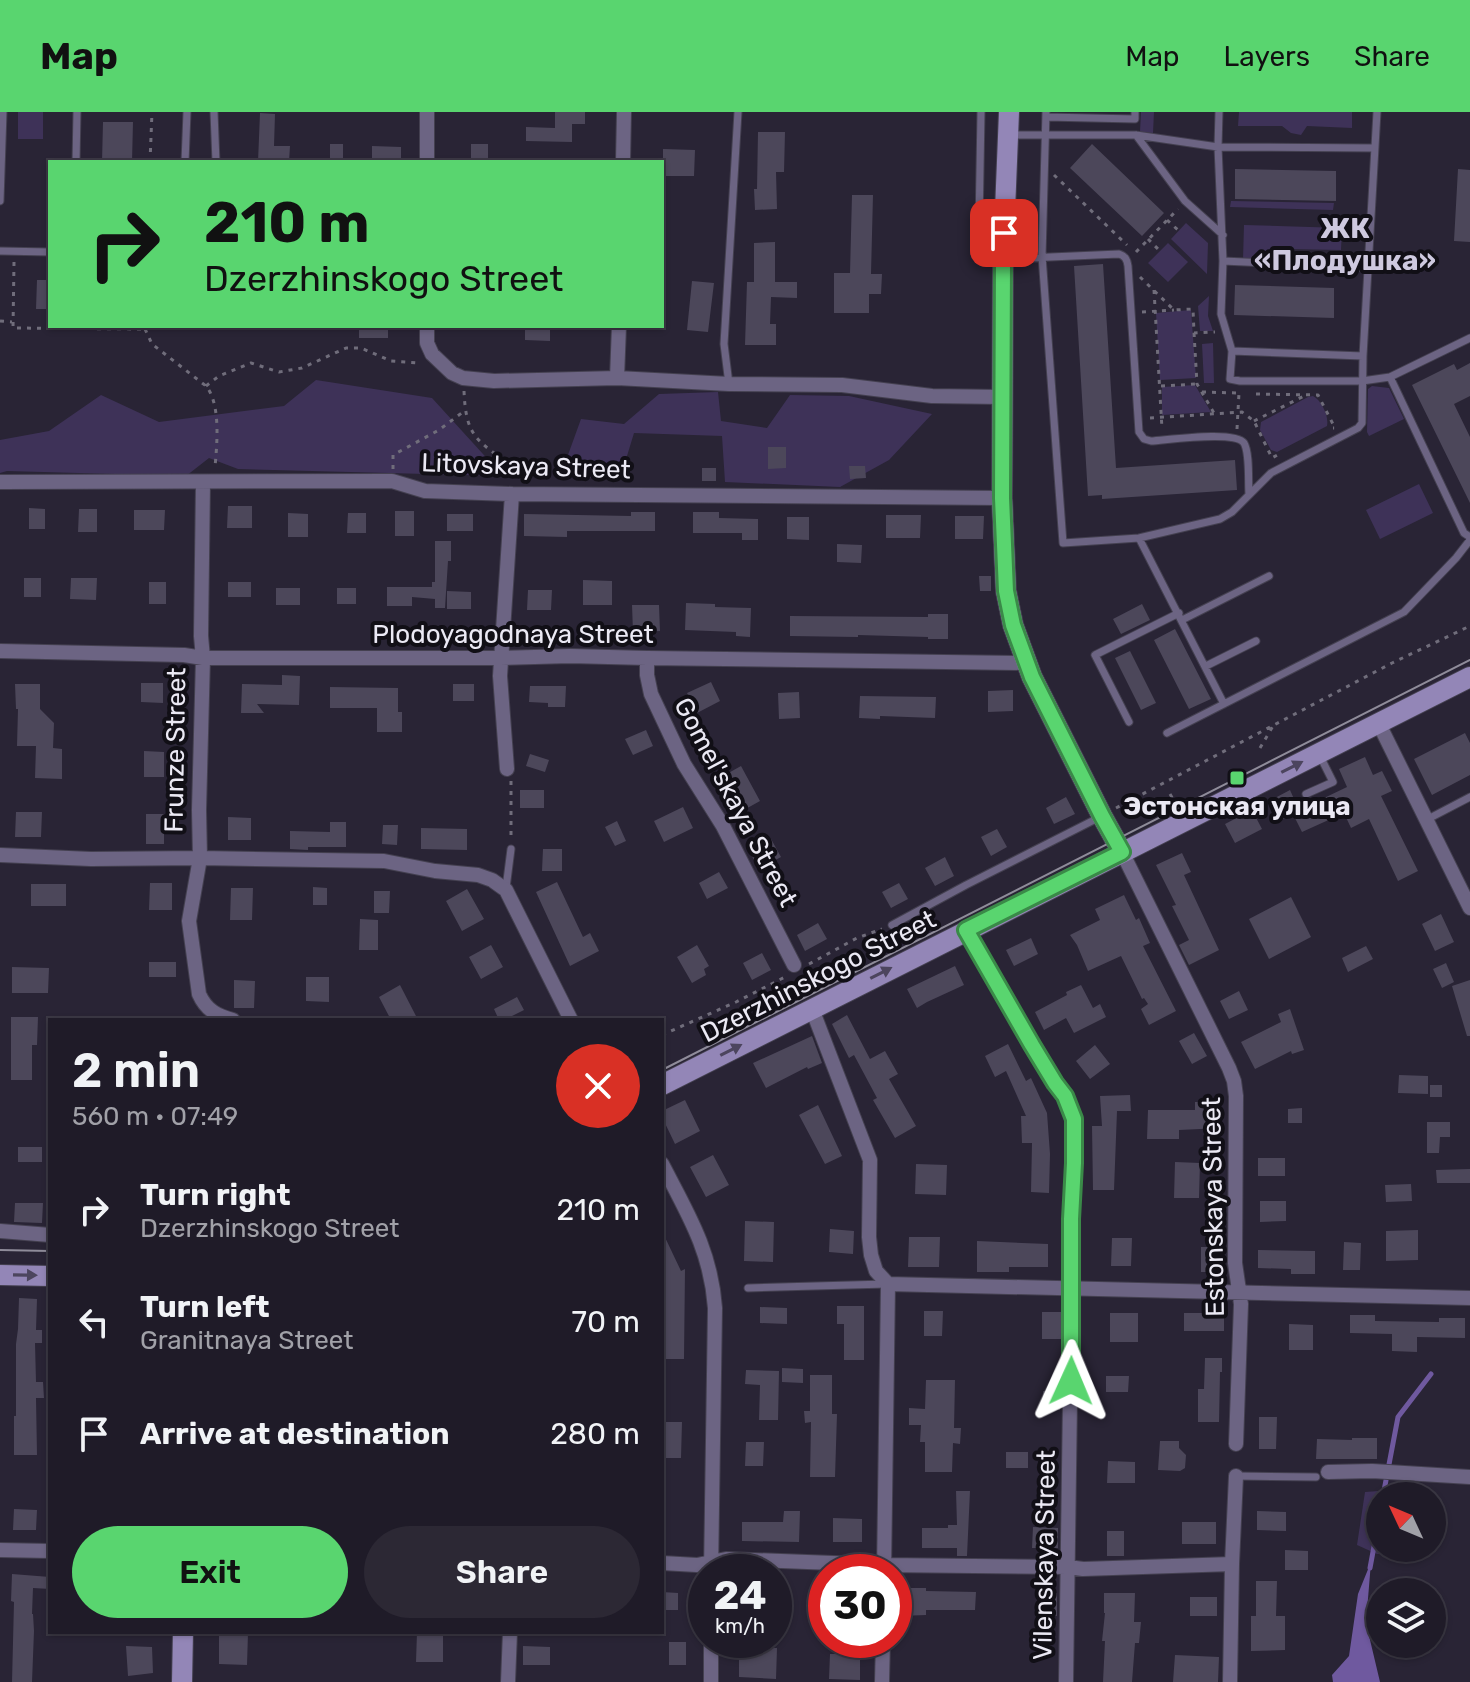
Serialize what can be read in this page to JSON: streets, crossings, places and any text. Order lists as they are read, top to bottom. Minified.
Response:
{"streets":{"main road":["Dzerzhinskogo Street"],"street":["Litovskaya Street","Plodoyagodnaya Street","Frunze Street","Gomel'skaya Street","Estonskaya Street","Vilenskaya Street"]},"crossings":[["Litovskaya Street","Frunze Street"],["Plodoyagodnaya Street","Frunze Street"],["Plodoyagodnaya Street","Gomel'skaya Street"],["Dzerzhinskogo Street","Estonskaya Street"],["Dzerzhinskogo Street","Vilenskaya Street"]],"one_way":["Dzerzhinskogo Street"],"districts":["ЖК «Плодушка»"],"places":{"transit":["Эстонская улица"]},"north":"top left","page":{"header":"Map","nav":["Map","Layers","Share"],"turn":["210 m","Dzerzhinskogo Street"],"heading":["2 min","560 m · 07:49"],"list":[{"name":"Turn right","note":"Dzerzhinskogo Street","value":"210 m"},{"name":"Turn left","note":"Granitnaya Street","value":"70 m"},{"name":"Arrive at destination","value":"280 m"}],"buttons":["Exit","Share"],"speed":"24 km/h","limit":"30"}}
